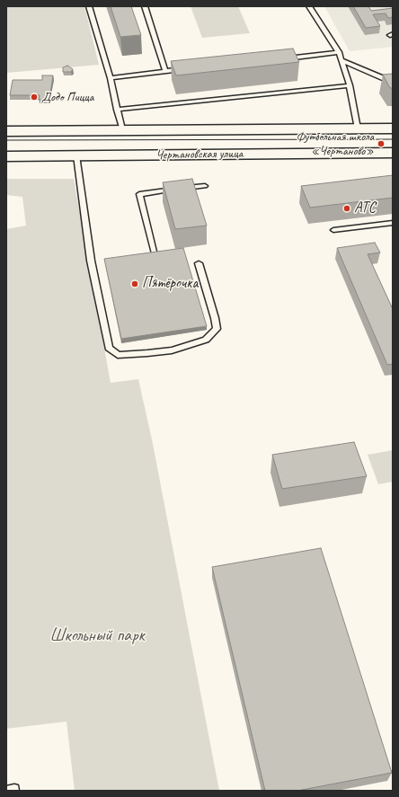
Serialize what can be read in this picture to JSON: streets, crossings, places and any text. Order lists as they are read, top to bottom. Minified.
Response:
{"streets":{"main road":["Чертановская улица"]},"parks":["Школьный парк"],"places":["Додо Пицца","Футбольная школа «Чертаново»","АТС","Пятёрочка"]}
